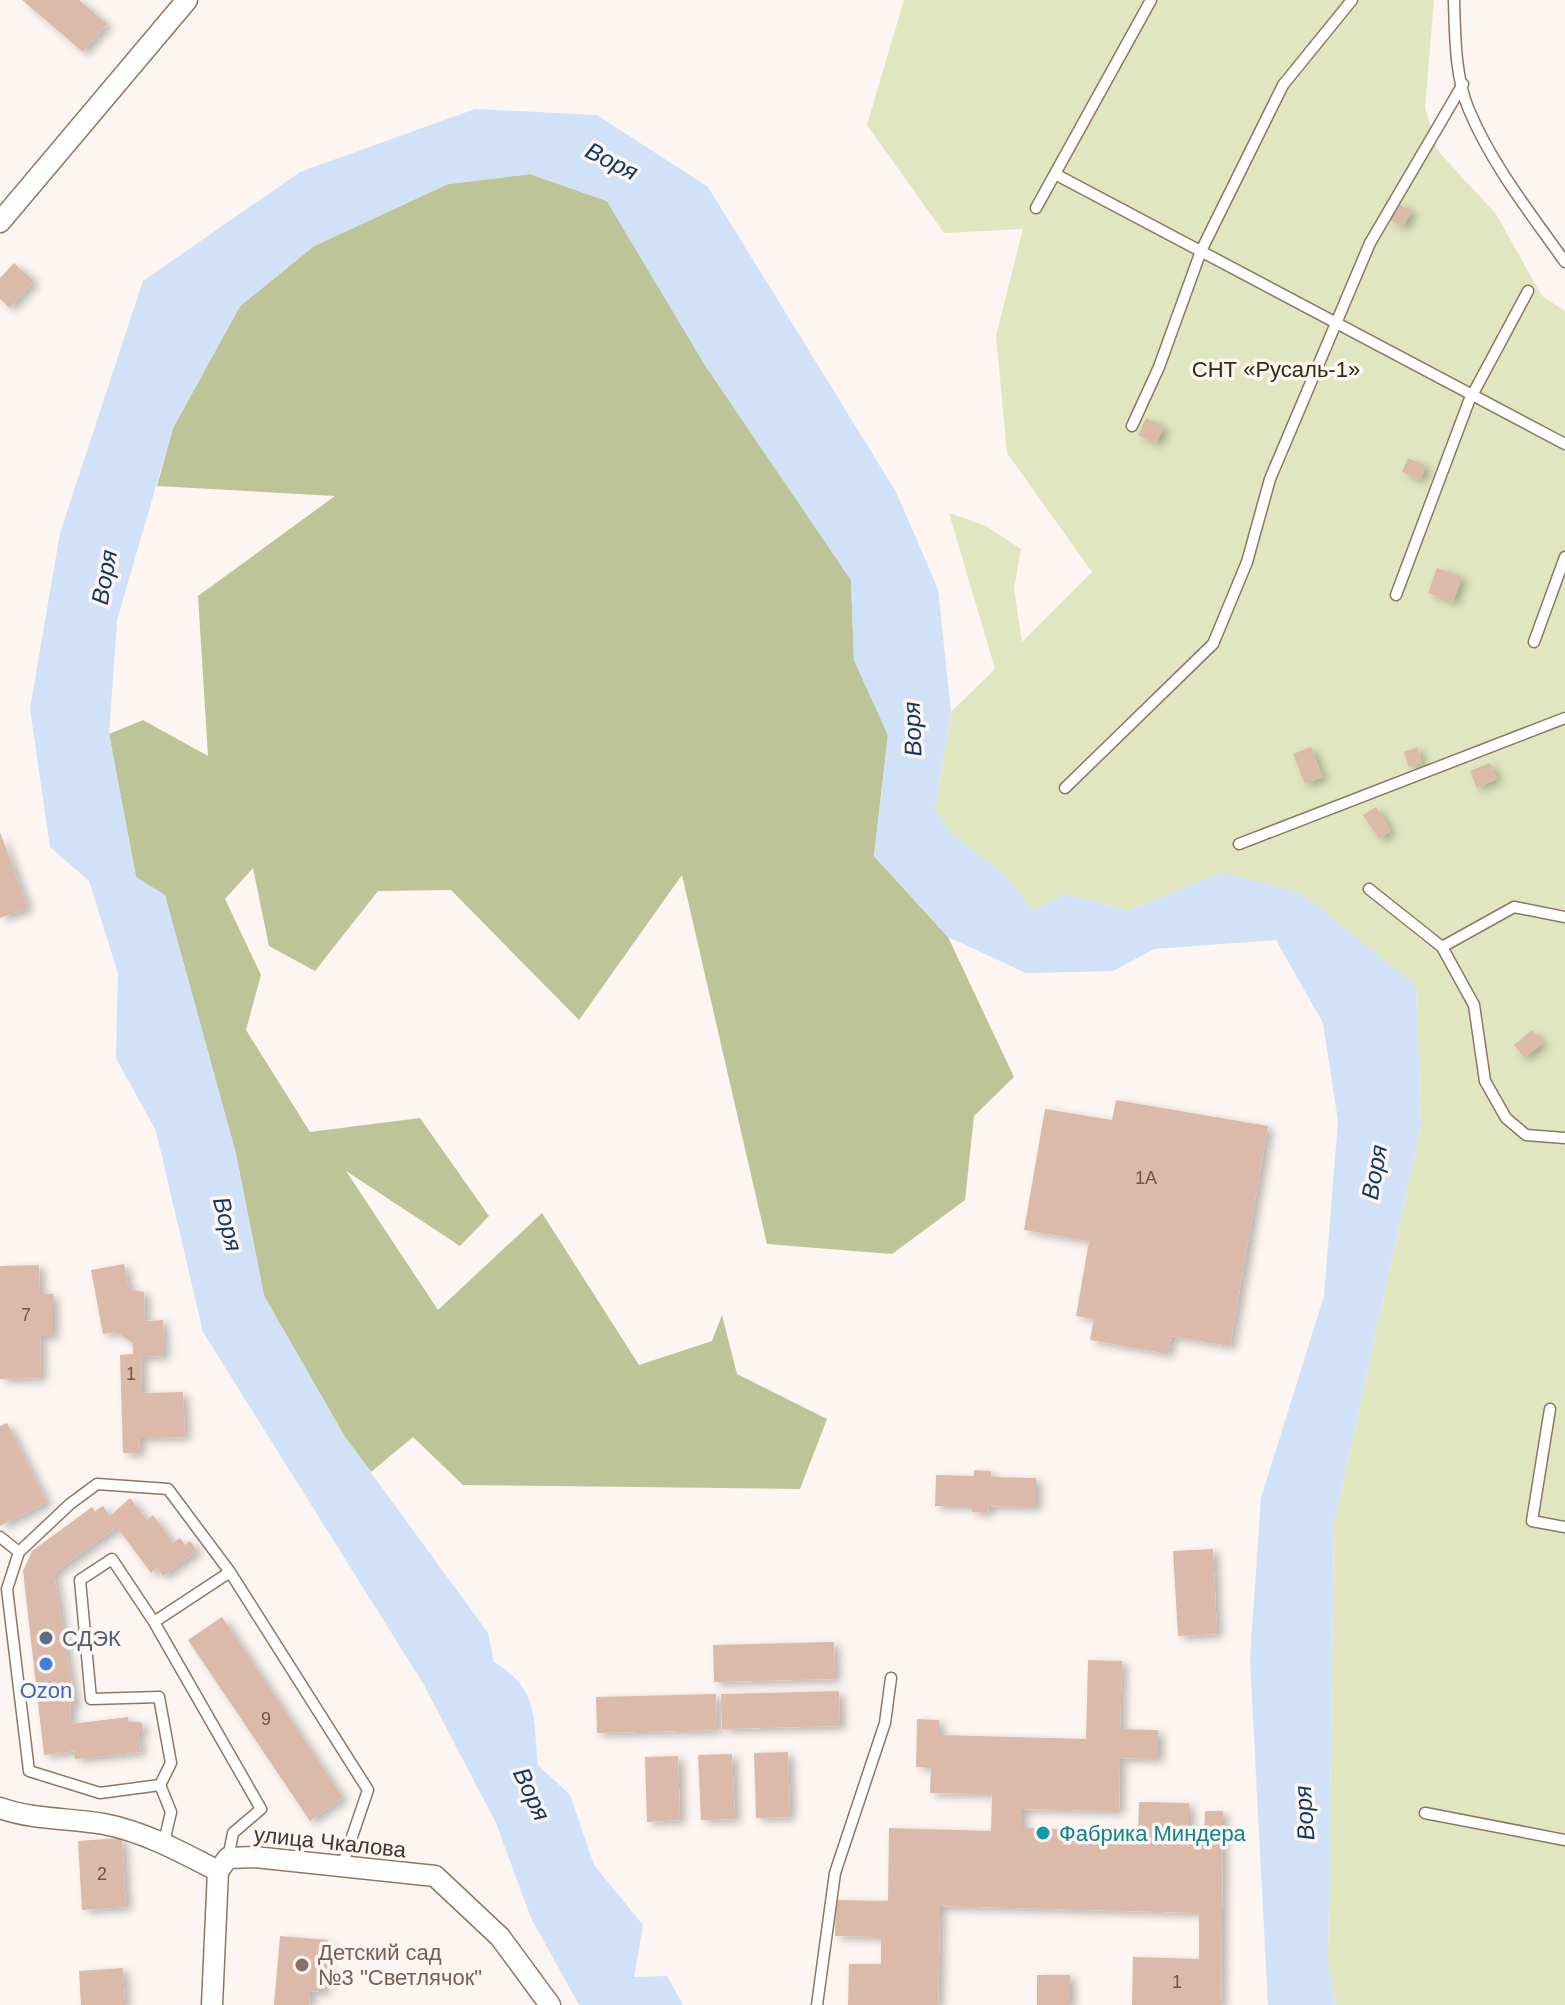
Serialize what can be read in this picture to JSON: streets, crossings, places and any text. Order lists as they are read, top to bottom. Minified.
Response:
{"streets":{"street":["улица Чкалова"]},"water":["Воря"],"parks":["СНТ «Русаль-1»"],"places":["СДЭК","Ozon","Фабрика Миндера","Детский сад №3 \"Светлячок\""],"house_numbers":["1А","7","1","9","2","1"]}
